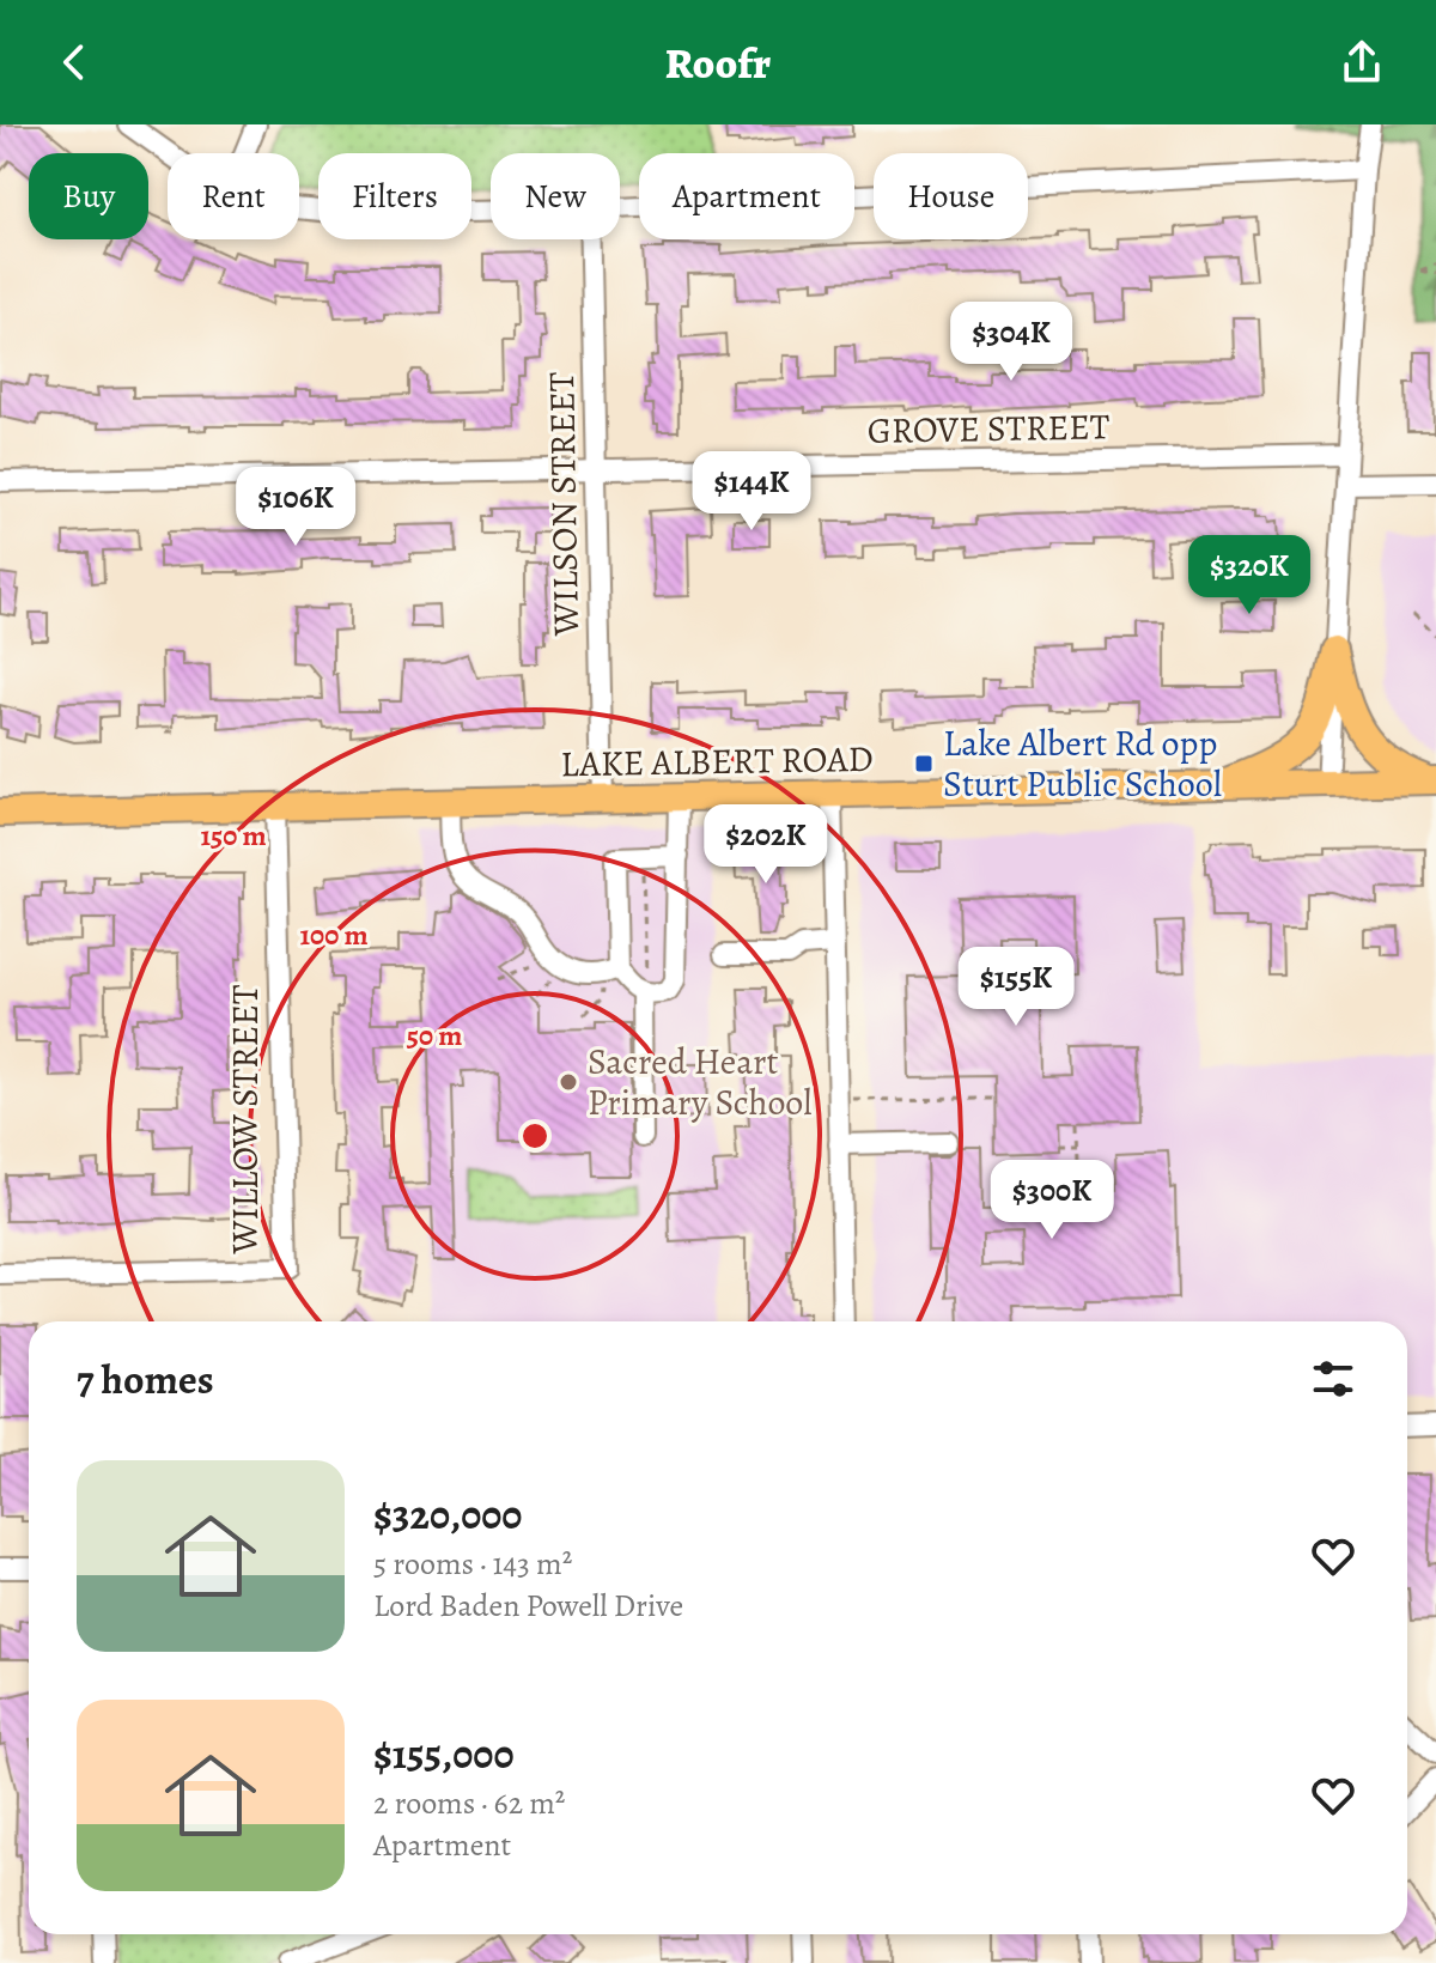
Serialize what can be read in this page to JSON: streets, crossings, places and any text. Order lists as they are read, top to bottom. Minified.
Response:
{"streets":{"main road":["LAKE ALBERT ROAD"],"street":["GROVE STREET","WILSON STREET","WILLOW STREET"]},"crossings":[["GROVE STREET","WILSON STREET"],["WILSON STREET","LAKE ALBERT ROAD"],["LAKE ALBERT ROAD","WILLOW STREET"]],"places":{"transit":["Lake Albert Rd opp Sturt Public School"],"other":["Sacred Heart Primary School"]},"page":{"header":"Roofr","chip":["Buy","Rent","Filters","New","Apartment","House"],"price":["$304K","$144K","$106K","$320K","$202K","$155K","$300K"],"heading":"7 homes","list":[{"name":"$320,000","note":"5 rooms · 143 m² · Lord Baden Powell Drive"},{"name":"$155,000","note":"2 rooms · 62 m² · Apartment"}]},"rings":["150 m","100 m","50 m"]}
